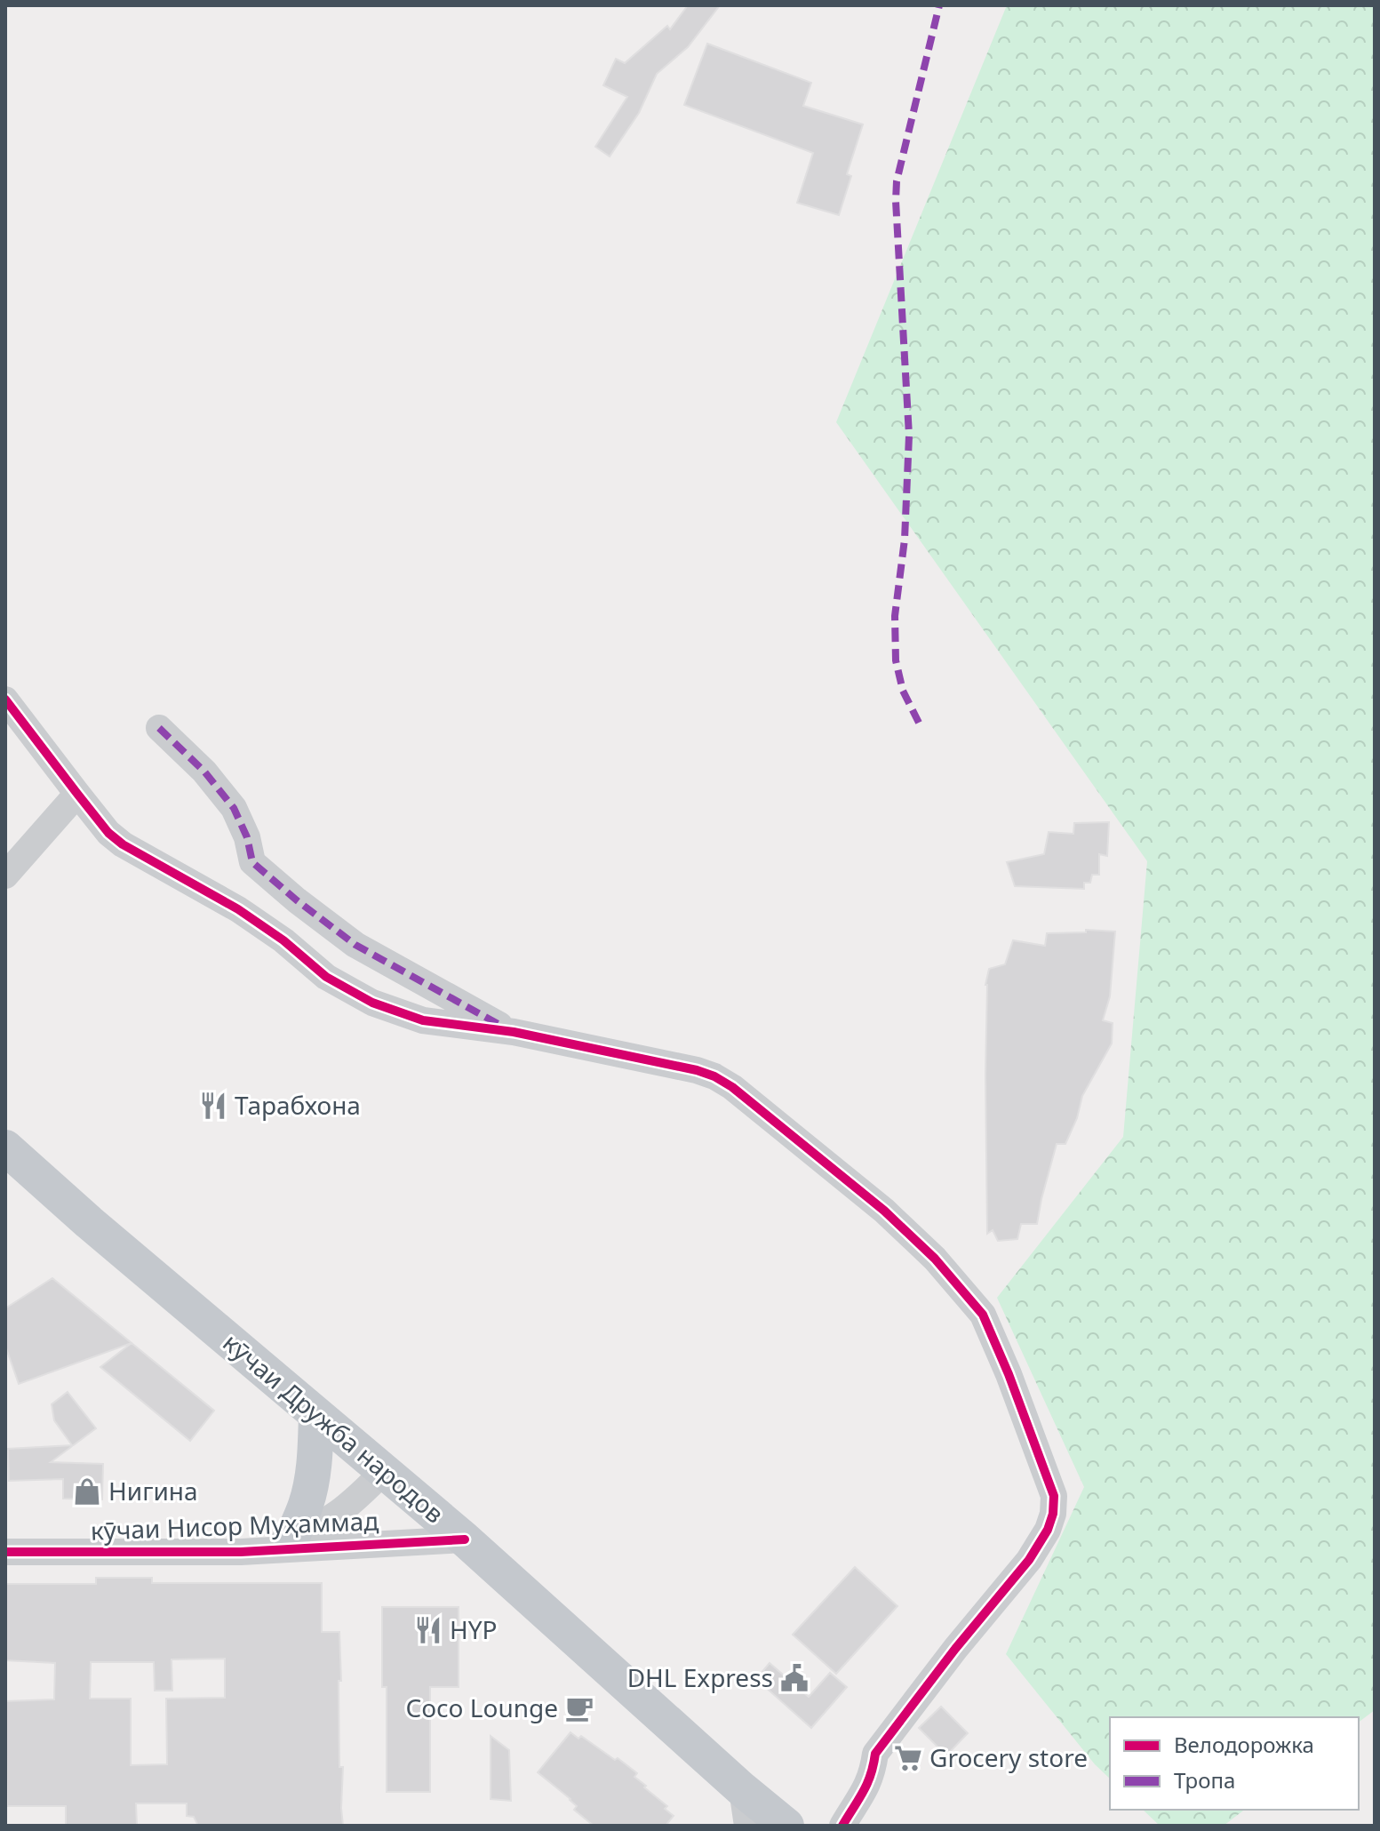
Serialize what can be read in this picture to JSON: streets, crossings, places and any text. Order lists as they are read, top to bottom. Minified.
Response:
{"streets":{"main road":["кӯчаи Дружба народов"],"street":["кӯчаи Нисор Муҳаммад"]},"crossings":[["кӯчаи Дружба народов","кӯчаи Нисор Муҳаммад"]],"places":{"restaurant":["Тарабхона","HYP"],"shop":["Нигина"],"public building":["DHL Express"],"cafe":["Coco Lounge"],"supermarket":["Grocery store"]},"legend":["Велодорожка","Тропа"]}
